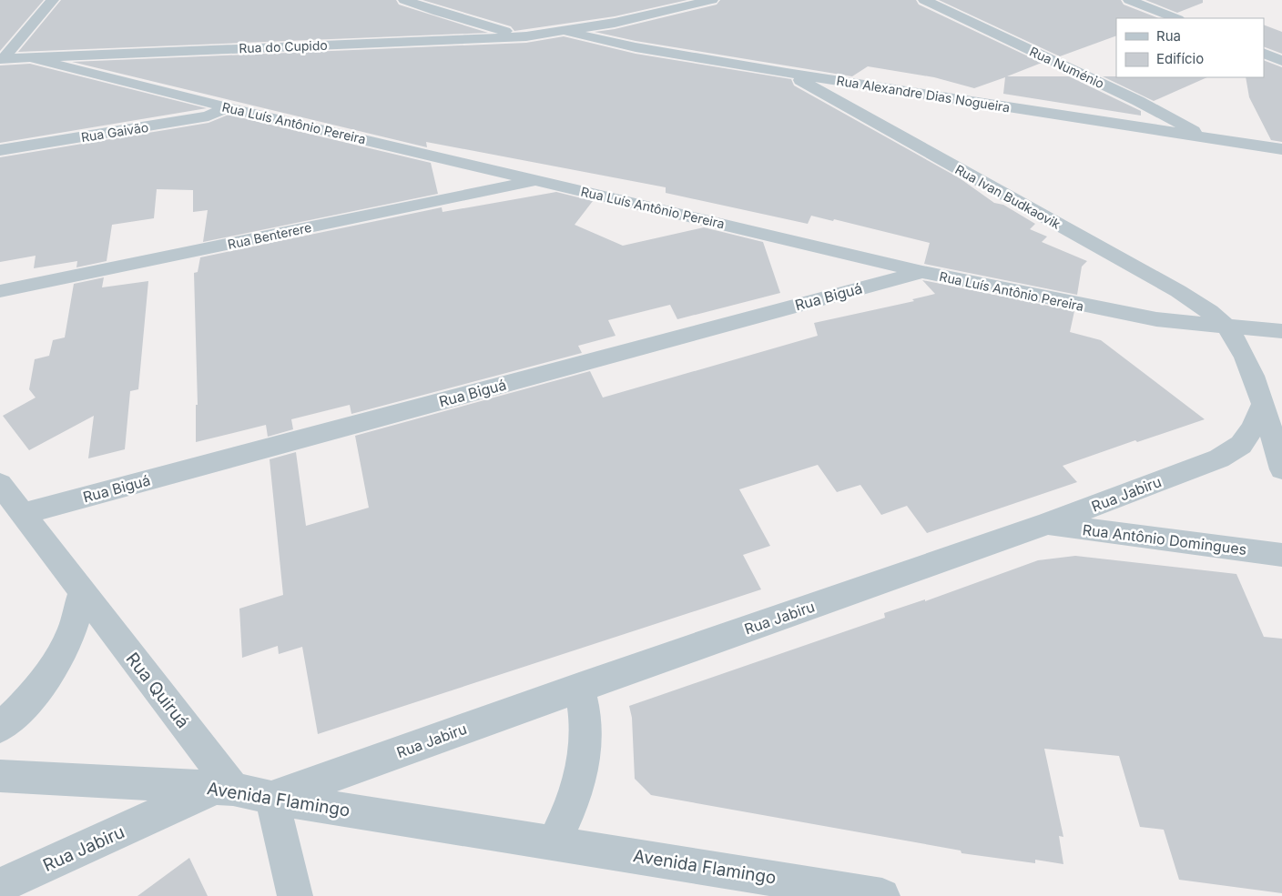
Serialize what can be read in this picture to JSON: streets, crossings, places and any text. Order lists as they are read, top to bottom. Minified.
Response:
{"streets":{"street":["Rua do Cupido","Rua Numénio","Rua Alexandre Dias Nogueira","Rua Luís Antônio Pereira","Rua Gaivão","Rua Ivan Budkaovik","Rua Benterere","Rua Biguá","Rua Jabiru","Rua Antônio Domingues","Rua Quiruá","Avenida Flamingo"]},"crossings":[["Rua do Cupido","Rua Alexandre Dias Nogueira"],["Rua do Cupido","Rua Luís Antônio Pereira"],["Rua Numénio","Rua Alexandre Dias Nogueira"],["Rua Alexandre Dias Nogueira","Rua Ivan Budkaovik"],["Rua Luís Antônio Pereira","Rua Gaivão"],["Rua Luís Antônio Pereira","Rua Ivan Budkaovik"],["Rua Luís Antônio Pereira","Rua Benterere"],["Rua Luís Antônio Pereira","Rua Biguá"],["Rua Biguá","Rua Quiruá"],["Rua Jabiru","Rua Antônio Domingues"],["Rua Jabiru","Rua Quiruá"],["Rua Jabiru","Avenida Flamingo"],["Rua Quiruá","Avenida Flamingo"]],"legend":["Rua","Edifício"]}
